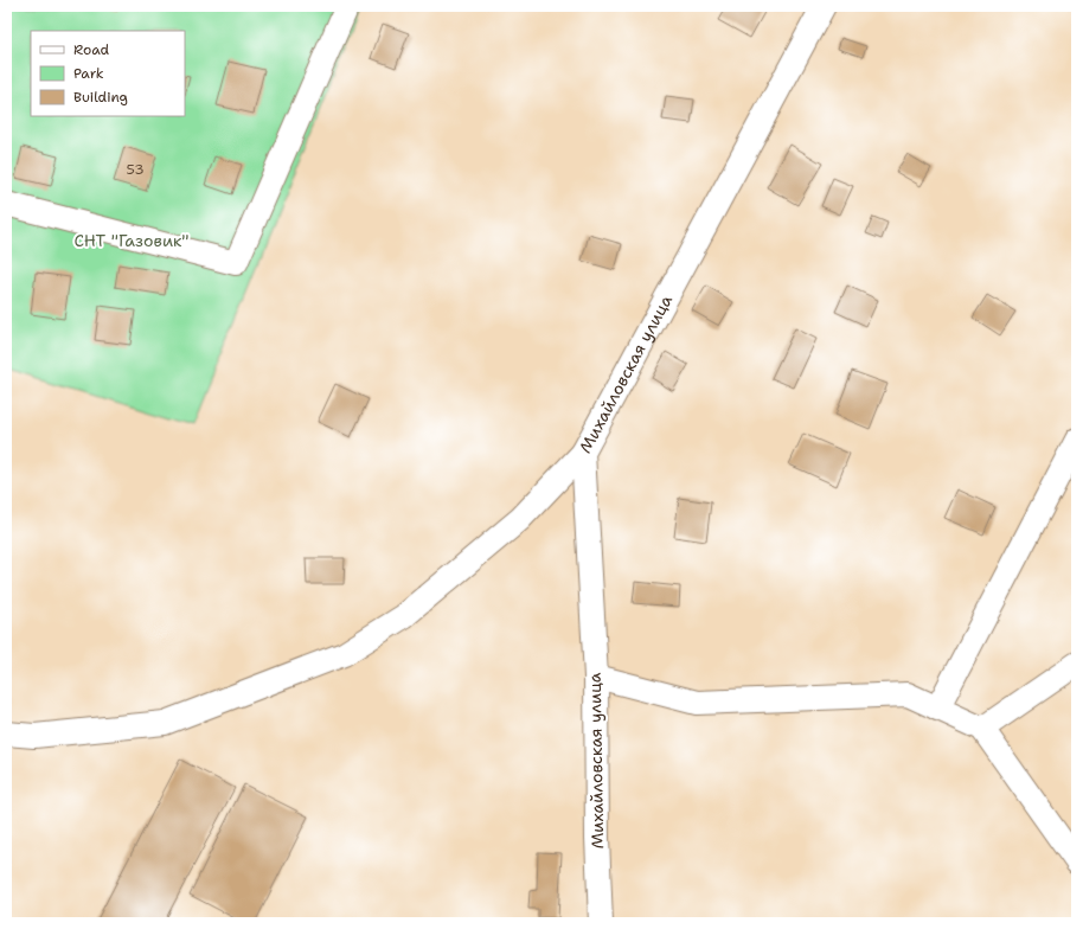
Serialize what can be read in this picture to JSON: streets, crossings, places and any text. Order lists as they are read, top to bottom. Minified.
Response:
{"streets":{"street":["Михайловская улица"]},"parks":["СНТ \"Газовик\""],"house_numbers":["53"],"legend":["Road","Park","Building"]}
